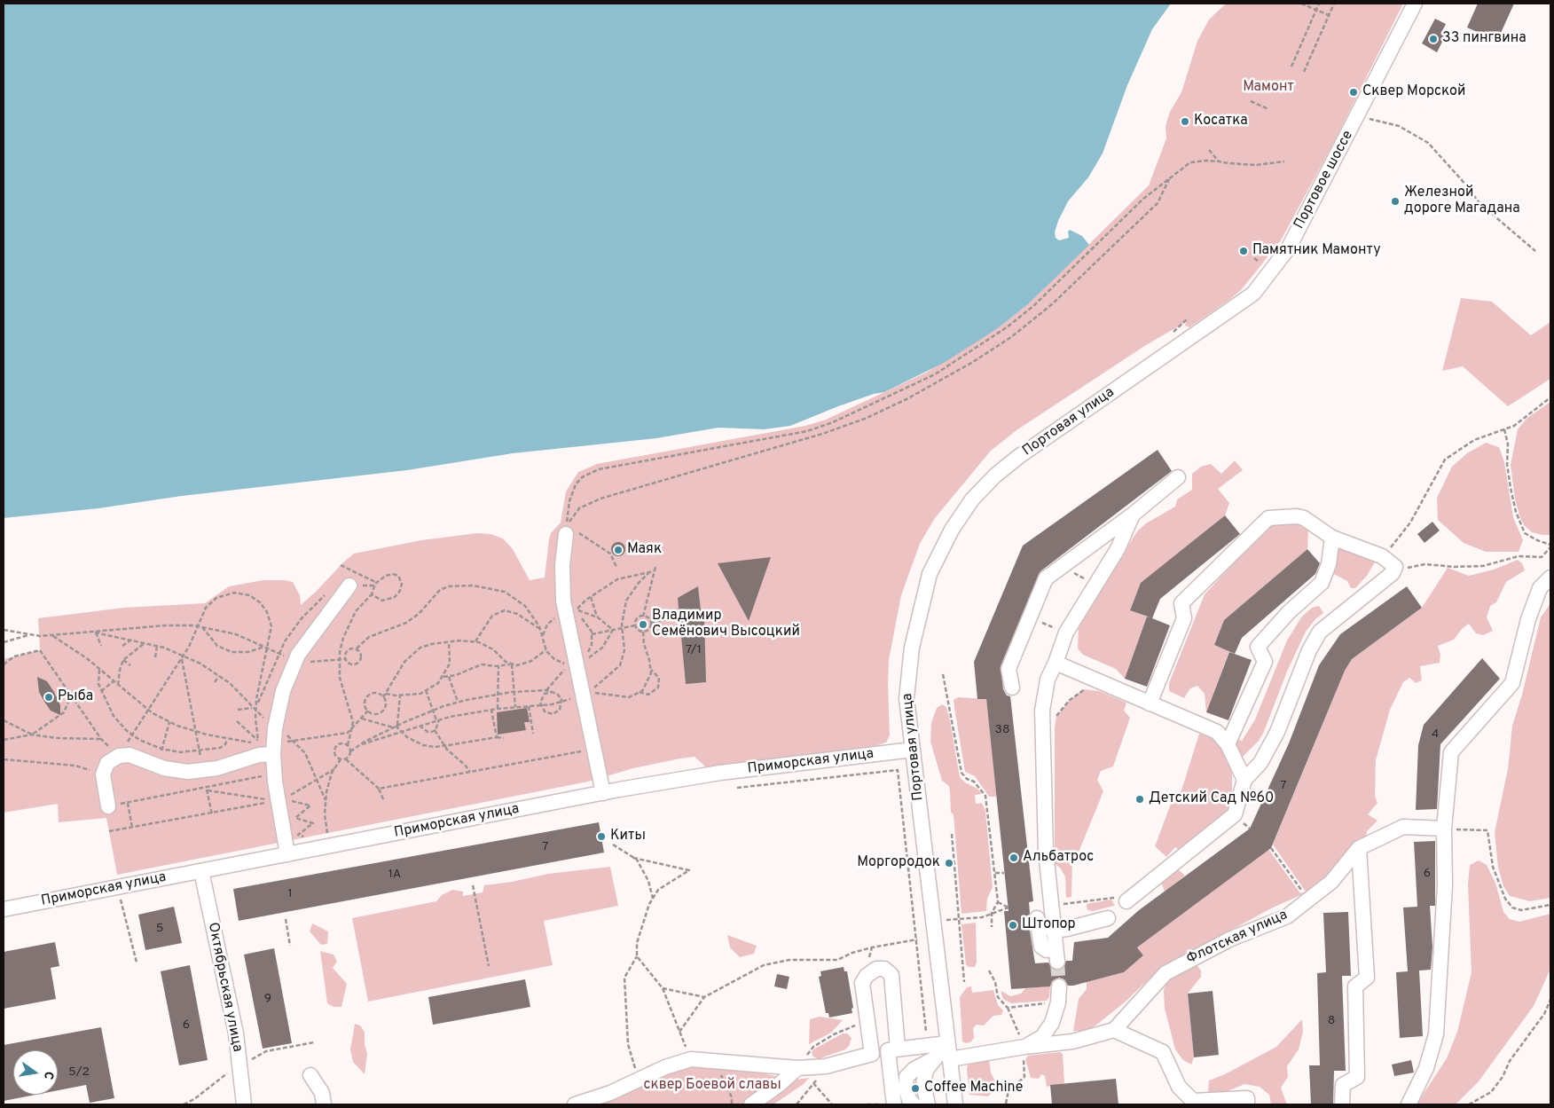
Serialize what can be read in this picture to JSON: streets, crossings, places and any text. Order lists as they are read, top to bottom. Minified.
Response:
{"streets":{"street":["Портовое шоссе","Портовая улица","Приморская улица","Флотская улица","Октябрьская улица"]},"crossings":[["Портовое шоссе","Портовая улица"],["Портовая улица","Приморская улица"],["Приморская улица","Октябрьская улица"]],"parks":["Мамонт","сквер Боевой славы"],"places":["33 пингвина","Сквер Морской","Косатка","Железной дороге Магадана","Памятник Мамонту","Маяк","Владимир Семёнович Высоцкий","Рыба","Детский Сад №60","Киты","Альбатрос","Моргородок","Штопор","Coffee Machine"],"house_numbers":["7/1","38","4","7","7","6","1А","1","5","9","8","6","5/2"],"north":"right"}
